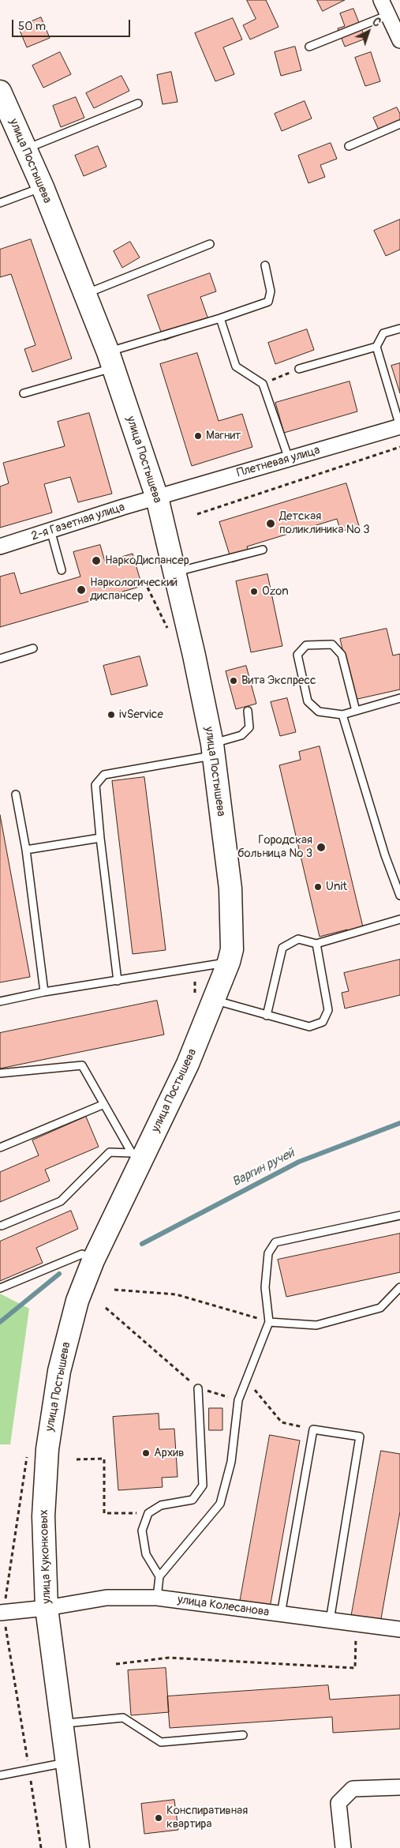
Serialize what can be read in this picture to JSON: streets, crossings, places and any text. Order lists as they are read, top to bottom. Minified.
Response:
{"streets":{"main road":["улица Постышева","улица Куконковых"],"street":["Плетневая улица","2-я Газетная улица","улица Колесанова"]},"crossings":[["улица Постышева","Плетневая улица"],["улица Постышева","2-я Газетная улица"],["улица Постышева","улица Куконковых"],["Плетневая улица","2-я Газетная улица"],["улица Куконковых","улица Колесанова"]],"water":["Варгин ручей"],"places":["Магнит","Детская поликлиника № 3","НаркоДиспансер","Наркологический диспансер","Ozon","Вита Экспресс","ivService","Городская больница № 3","Unit","Архив","Конспиративная квартира"],"scale_bar":"50 m","north":"top right"}
